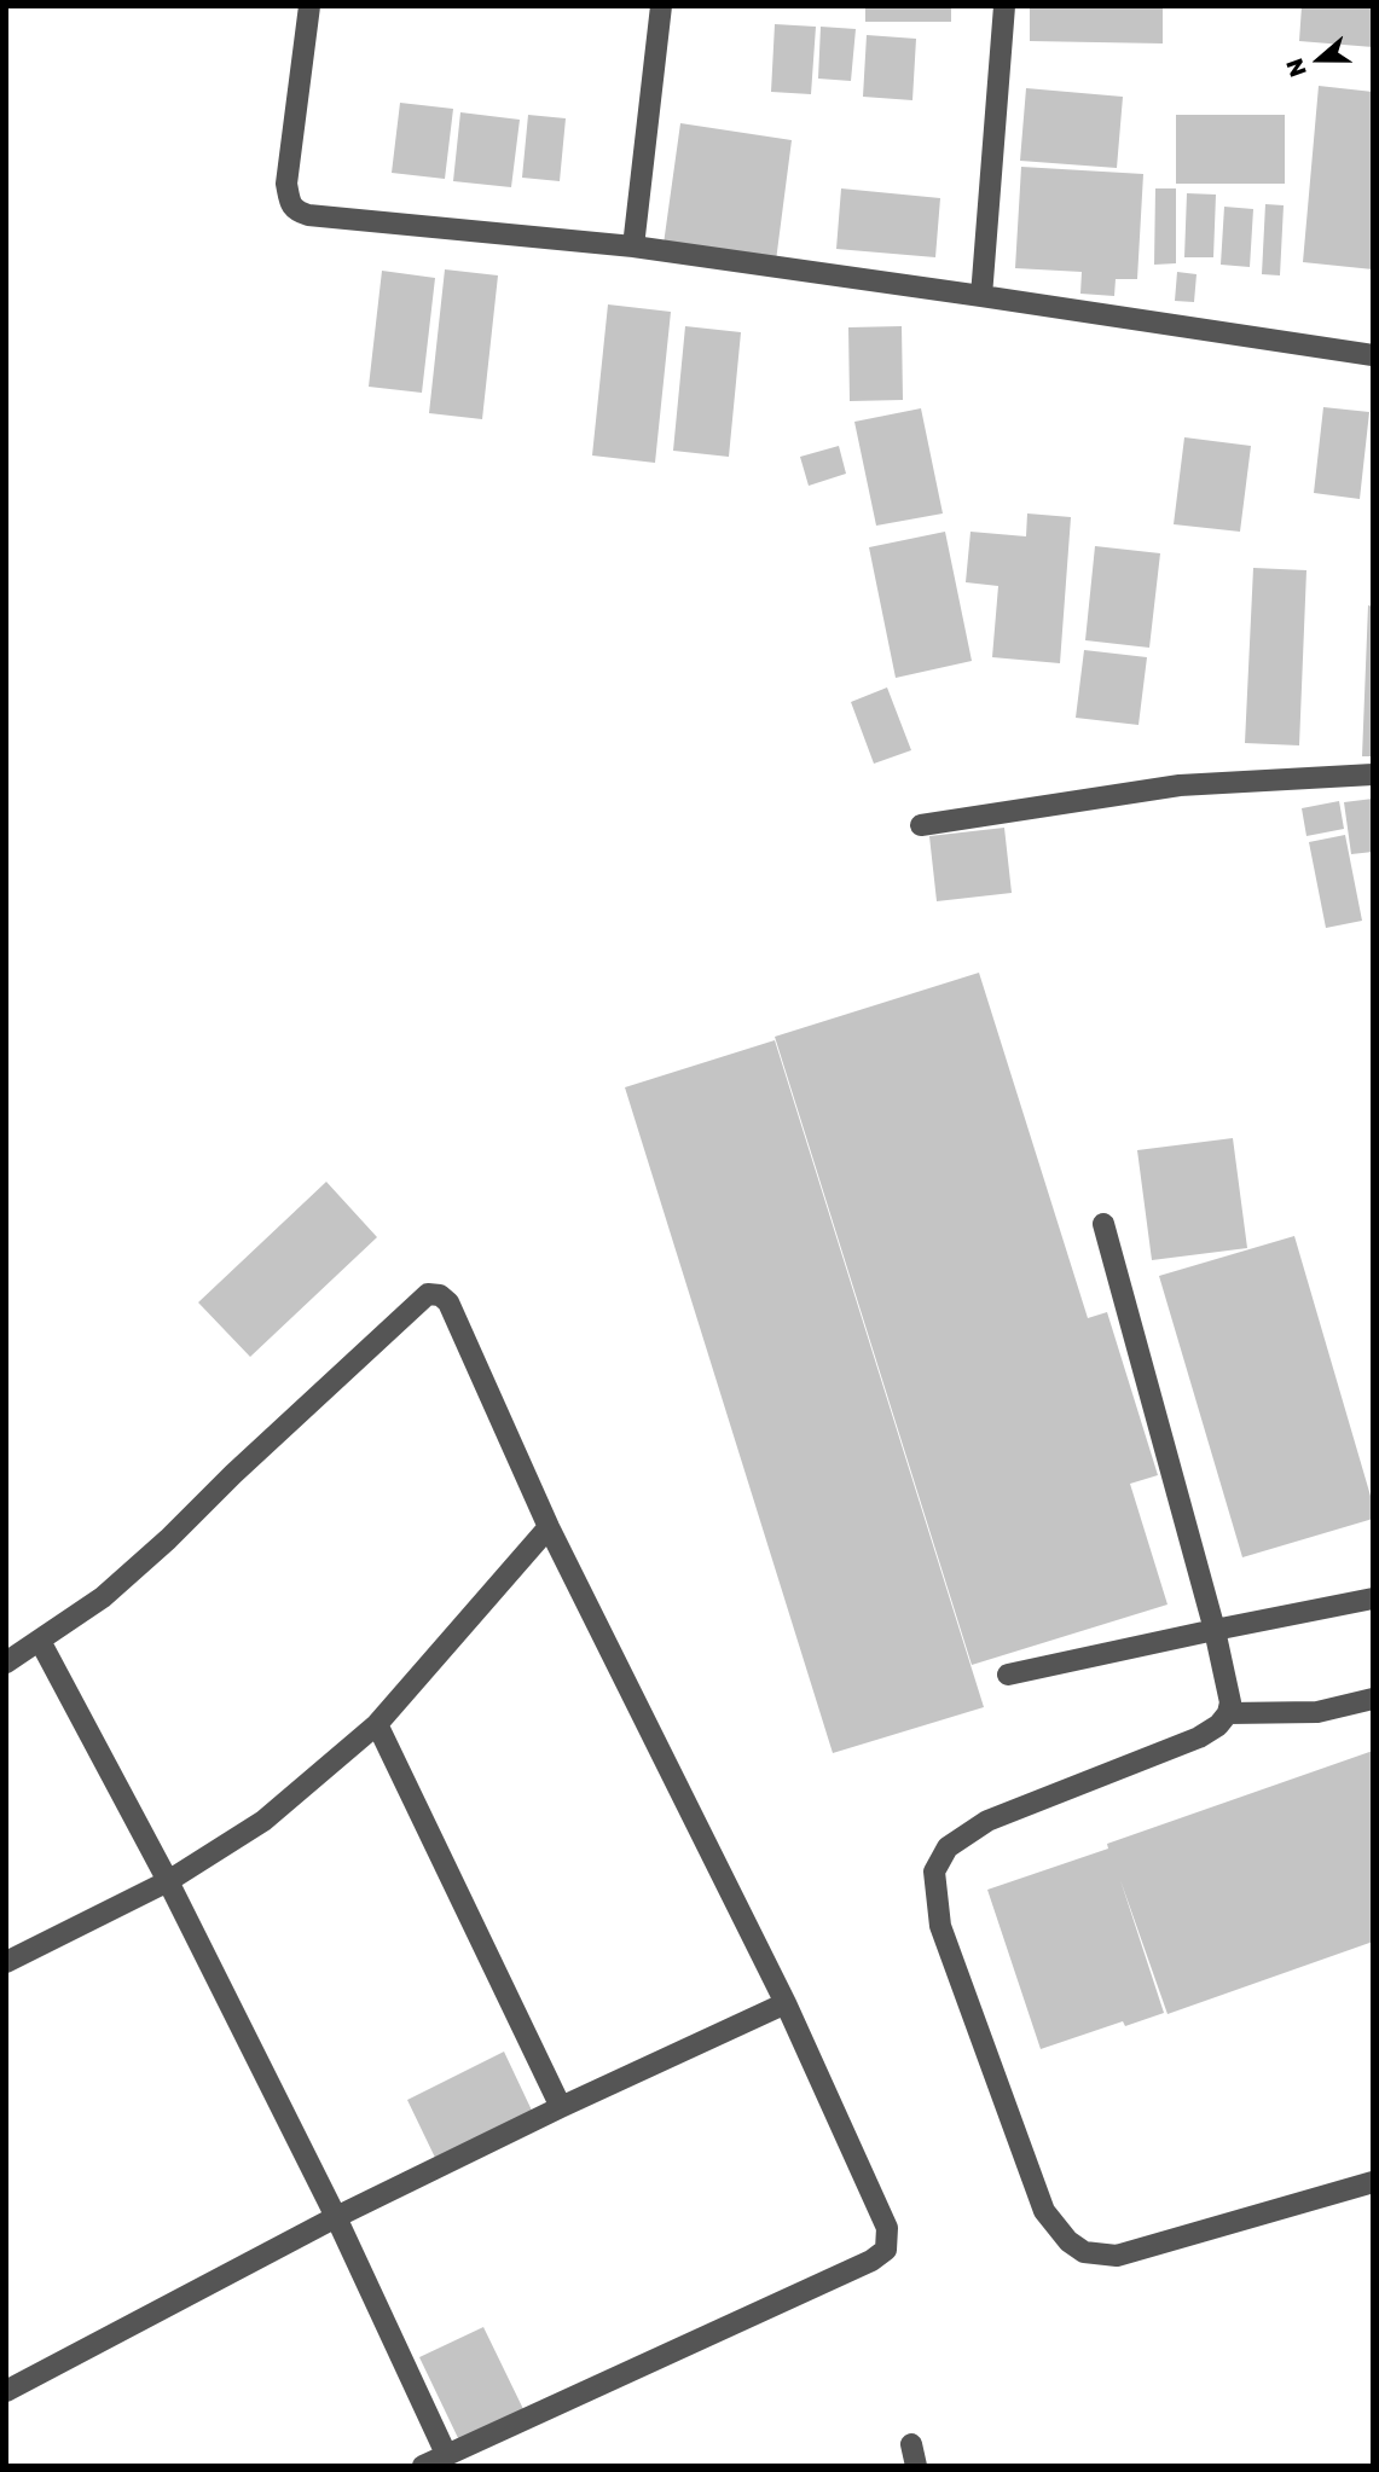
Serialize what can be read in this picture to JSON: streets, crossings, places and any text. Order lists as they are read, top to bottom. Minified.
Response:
{"north":"left"}
